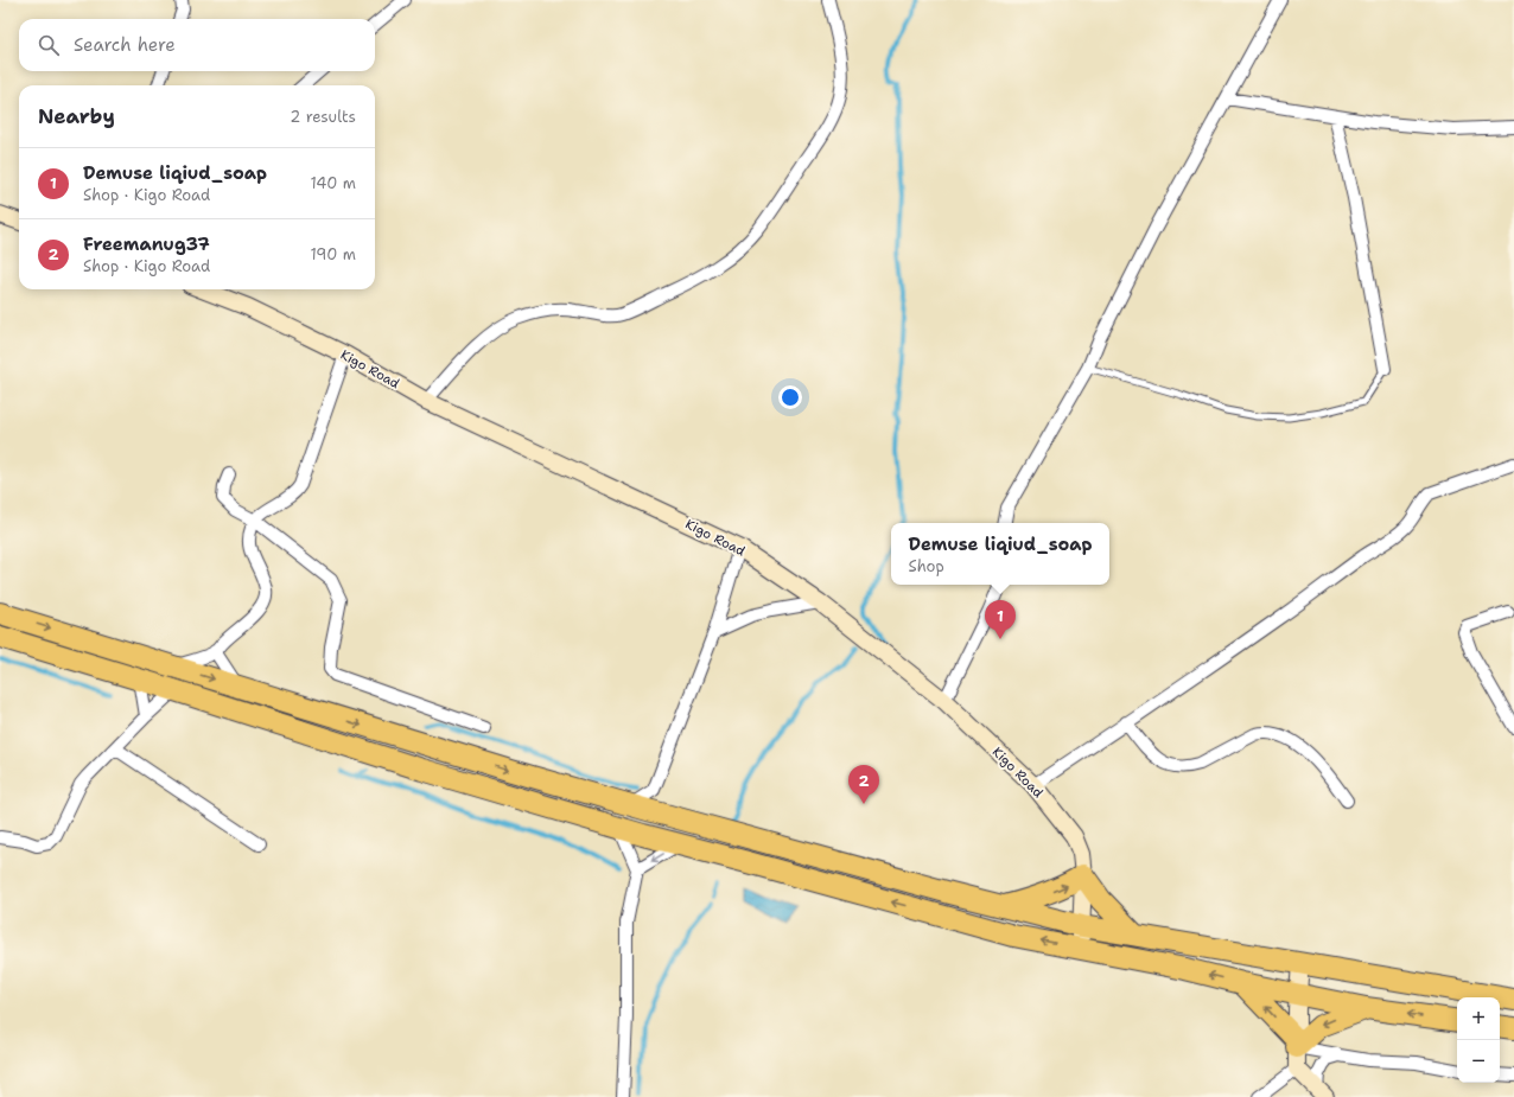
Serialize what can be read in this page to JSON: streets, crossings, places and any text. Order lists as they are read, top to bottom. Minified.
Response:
{"streets":{"street":["Kigo Road"]},"page":{"search":"Search here","heading":["Nearby","2 results"],"list":[{"mark":"1","name":"Demuse liqiud_soap","note":"Shop · Kigo Road","value":"140 m"},{"mark":"2","name":"Freemanug37","note":"Shop · Kigo Road","value":"190 m"}],"popup":["Demuse liqiud_soap","Shop"],"pins":["1","2"],"map_buttons":["+","−"]}}
